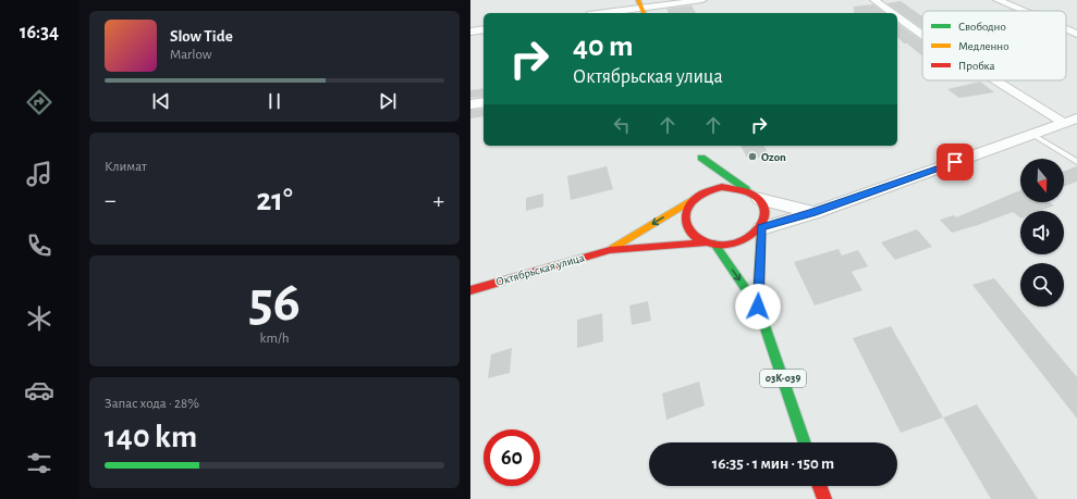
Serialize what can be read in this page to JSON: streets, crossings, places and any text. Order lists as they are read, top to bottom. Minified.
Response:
{"streets":{"main road":["Октябрьская улица","03К-039"]},"crossings":[["Октябрьская улица","03К-039"]],"places":["Ozon"],"legend":["Свободно","Медленно","Пробка"],"north":"bottom","page":{"tabs":"16:34","turn":["40 m","Октябрьская улица"],"song":["Slow Tide","Marlow"],"tile":["Климат",["56","km/h"],["Запас хода · 28%","140 km"]],"heat":["−","21°","+"],"limit":"60","trip":"16:35 · 1 мин · 150 m"}}
